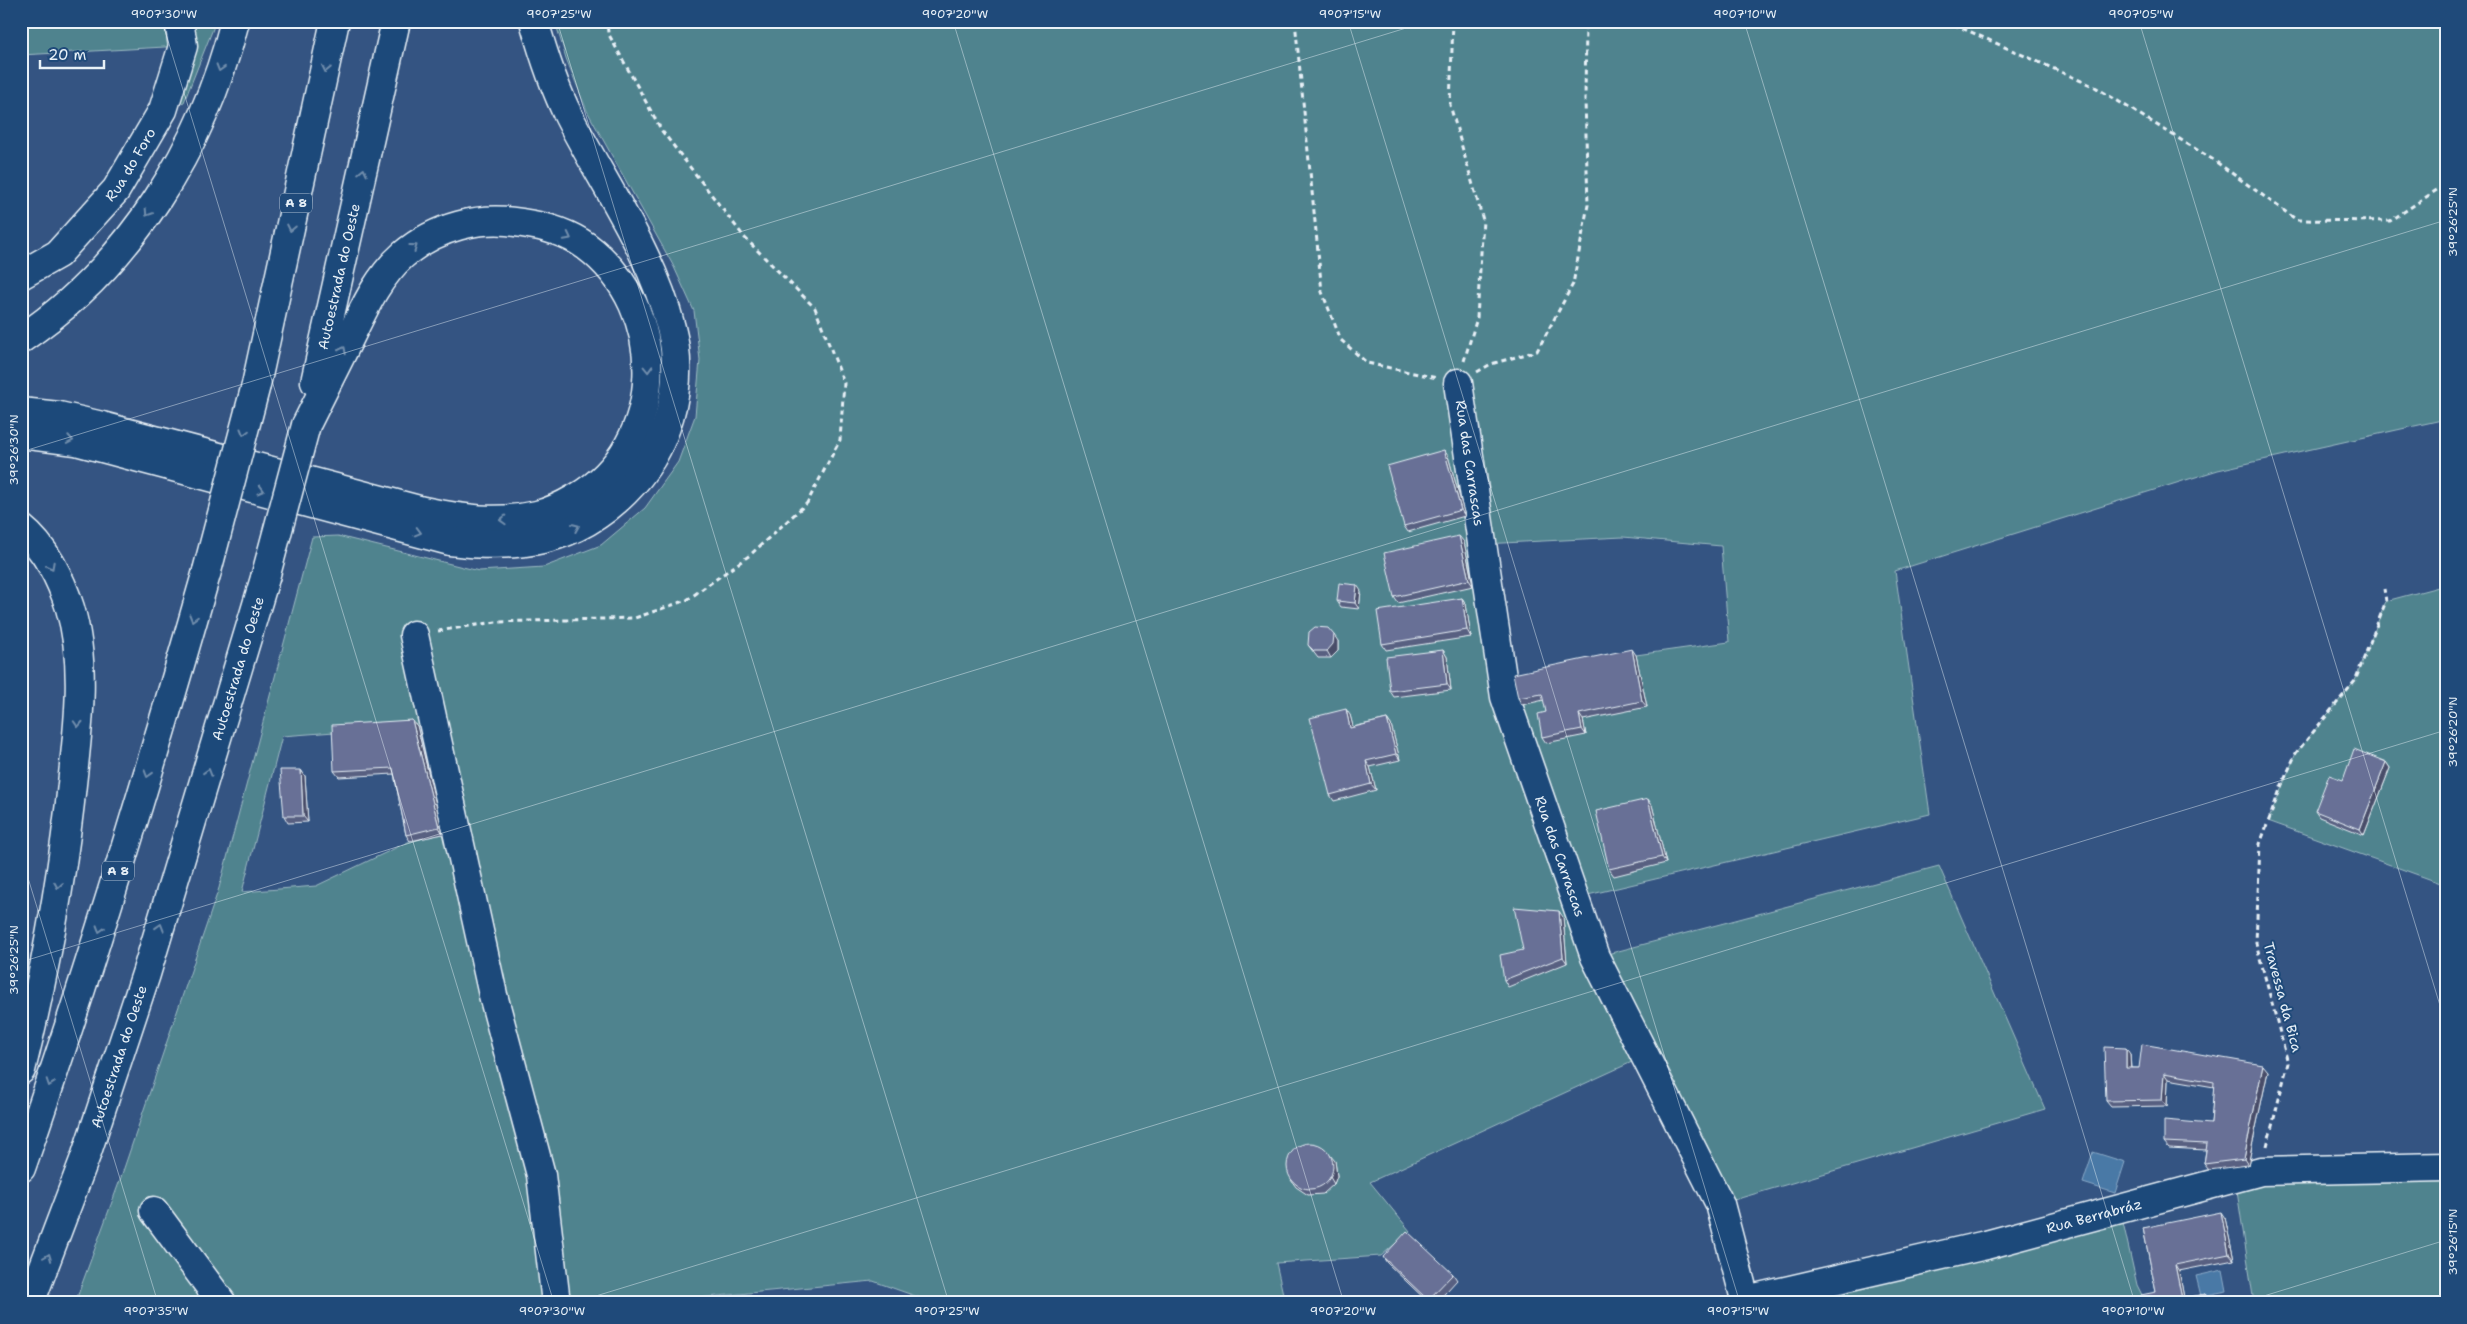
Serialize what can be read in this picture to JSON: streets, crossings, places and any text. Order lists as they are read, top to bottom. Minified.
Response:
{"streets":{"main road":["Rua do Foro","A 8","Autoestrada do Oeste","Rua das Carrascas","Rua Berrabráz"],"path":["Travessa da Bica"]},"crossings":[["Rua das Carrascas","Rua Berrabráz"],["Travessa da Bica","Rua Berrabráz"]],"scale_bar":"20 m","coordinates":["9°07'30\"W","9°07'25\"W","9°07'20\"W","9°07'15\"W","9°07'10\"W","9°07'05\"W","39°26'25\"N","39°26'30\"N","39°26'20\"N","39°26'15\"N","9°07'35\"W"]}
